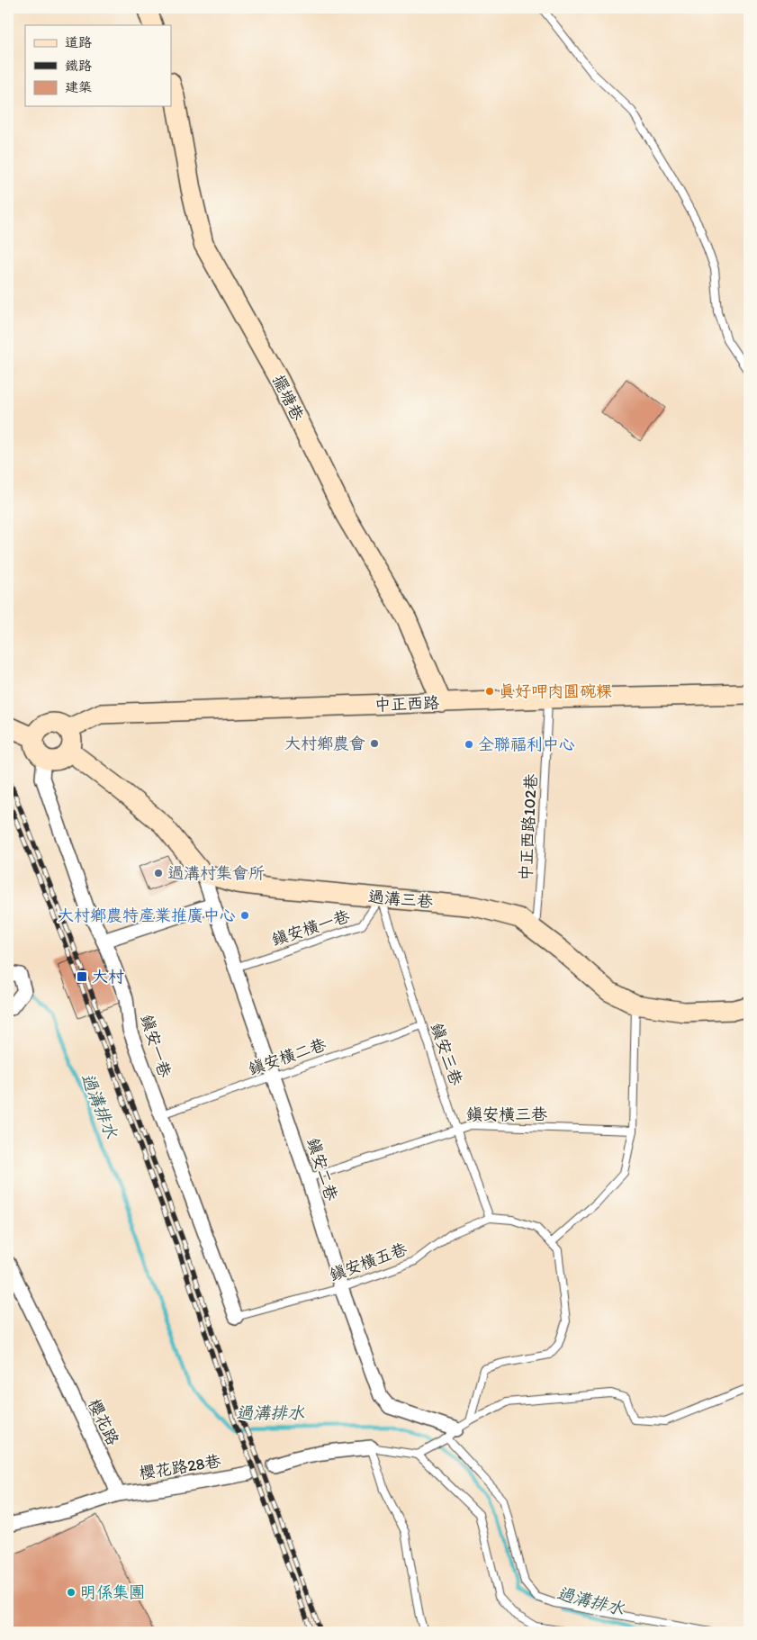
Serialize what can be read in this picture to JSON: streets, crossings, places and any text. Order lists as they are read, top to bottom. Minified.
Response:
{"streets":{"street":["擺塘巷","中正西路","過溝三巷","鎮安一巷","鎮安二巷","櫻花路","櫻花路28巷"],"lane":["中正西路102巷","鎮安橫一巷","鎮安三巷","鎮安橫二巷","鎮安橫三巷","鎮安橫五巷"]},"crossings":[["擺塘巷","中正西路"],["中正西路","中正西路102巷"],["中正西路","鎮安一巷"],["中正西路102巷","過溝三巷"],["過溝三巷","鎮安橫一巷"],["過溝三巷","鎮安三巷"],["過溝三巷","鎮安二巷"],["鎮安橫一巷","鎮安三巷"],["鎮安橫一巷","鎮安二巷"],["鎮安一巷","鎮安橫二巷"],["鎮安一巷","鎮安橫五巷"],["鎮安三巷","鎮安橫二巷"],["鎮安三巷","鎮安橫三巷"],["鎮安三巷","鎮安橫五巷"],["鎮安橫二巷","鎮安二巷"],["鎮安橫三巷","鎮安二巷"],["鎮安二巷","鎮安橫五巷"],["櫻花路","櫻花路28巷"]],"water":["過溝排水"],"places":{"other":["真好呷肉圓碗粿","大村鄉農會","全聯福利中心","過溝村集會所","大村鄉農特產業推廣中心","明係集團"],"transit":["大村"]},"legend":["道路","鐵路","建築"]}
